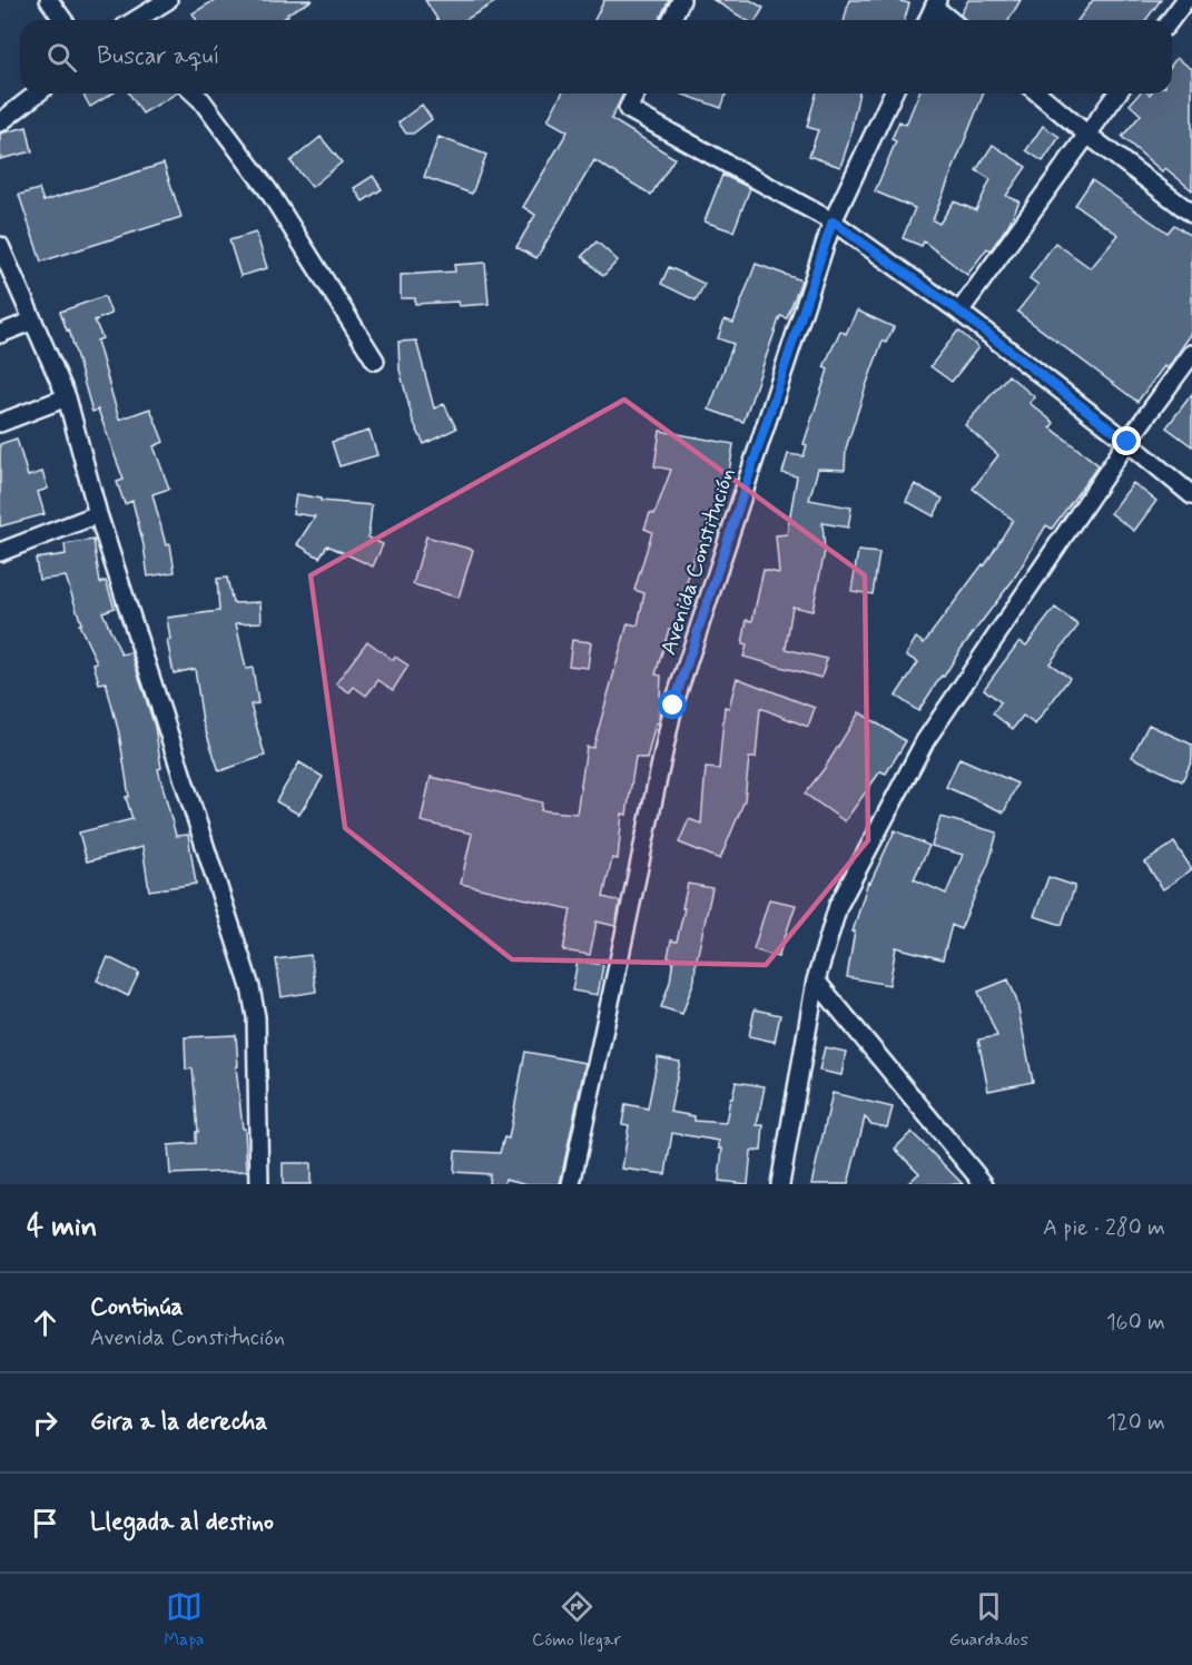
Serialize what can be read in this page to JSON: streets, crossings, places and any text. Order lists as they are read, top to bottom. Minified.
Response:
{"streets":{"street":["Avenida Constitución"]},"page":{"search":"Buscar aquí","heading":["4 min","A pie · 280 m"],"list":[["Continúa","Avenida Constitución","160 m"],["Gira a la derecha","120 m"],"Llegada al destino"],"nav":["Mapa","Cómo llegar","Guardados"]}}
